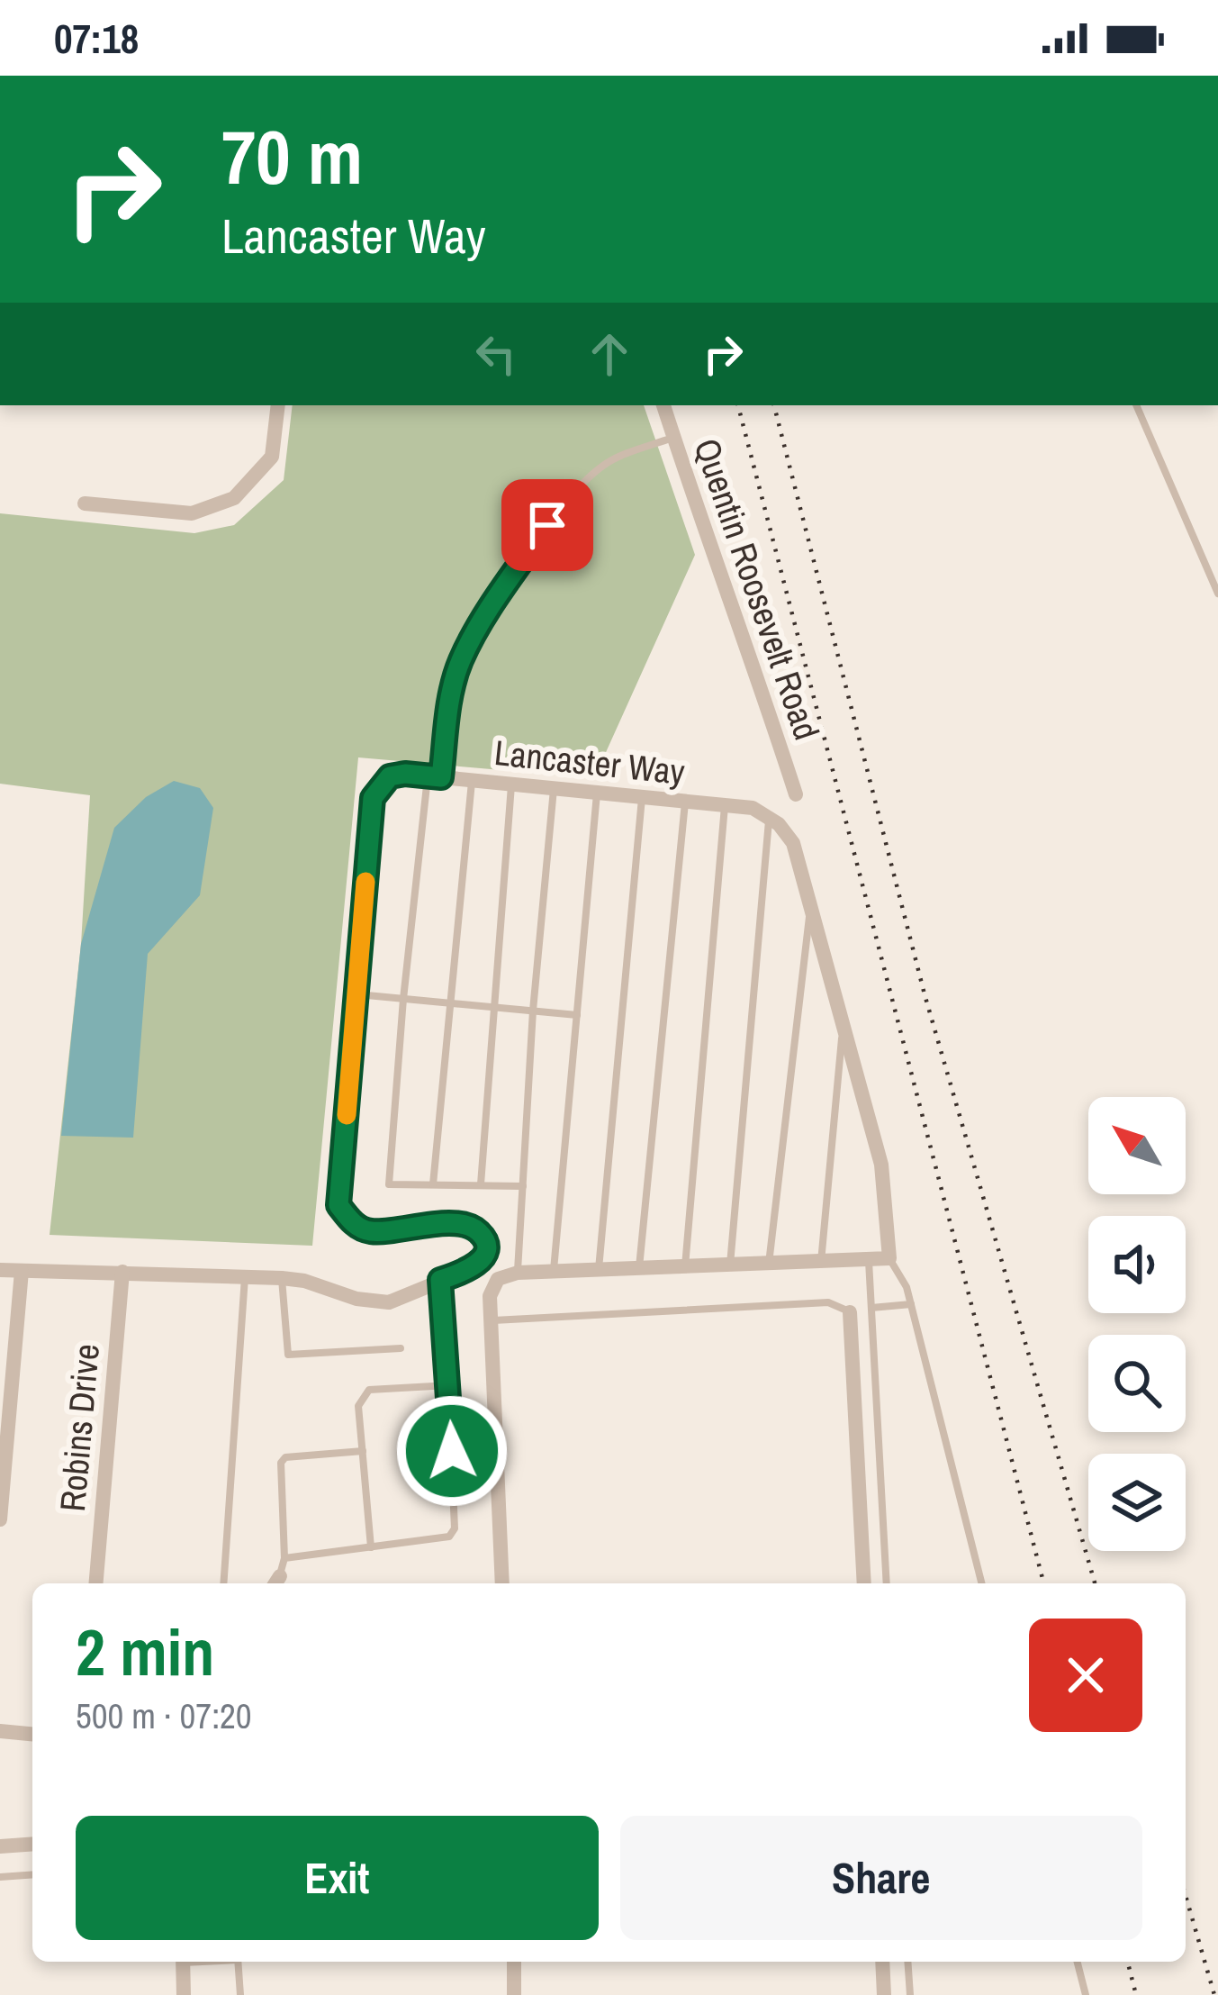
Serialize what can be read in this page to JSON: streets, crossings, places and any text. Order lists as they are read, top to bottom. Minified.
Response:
{"streets":{"street":["Quentin Roosevelt Road","Lancaster Way","Robins Drive"]},"north":"top left","page":{"status":"07:18","turn":["70 m","Lancaster Way"],"heading":["2 min","500 m · 07:20"],"buttons":["Exit","Share"]}}
